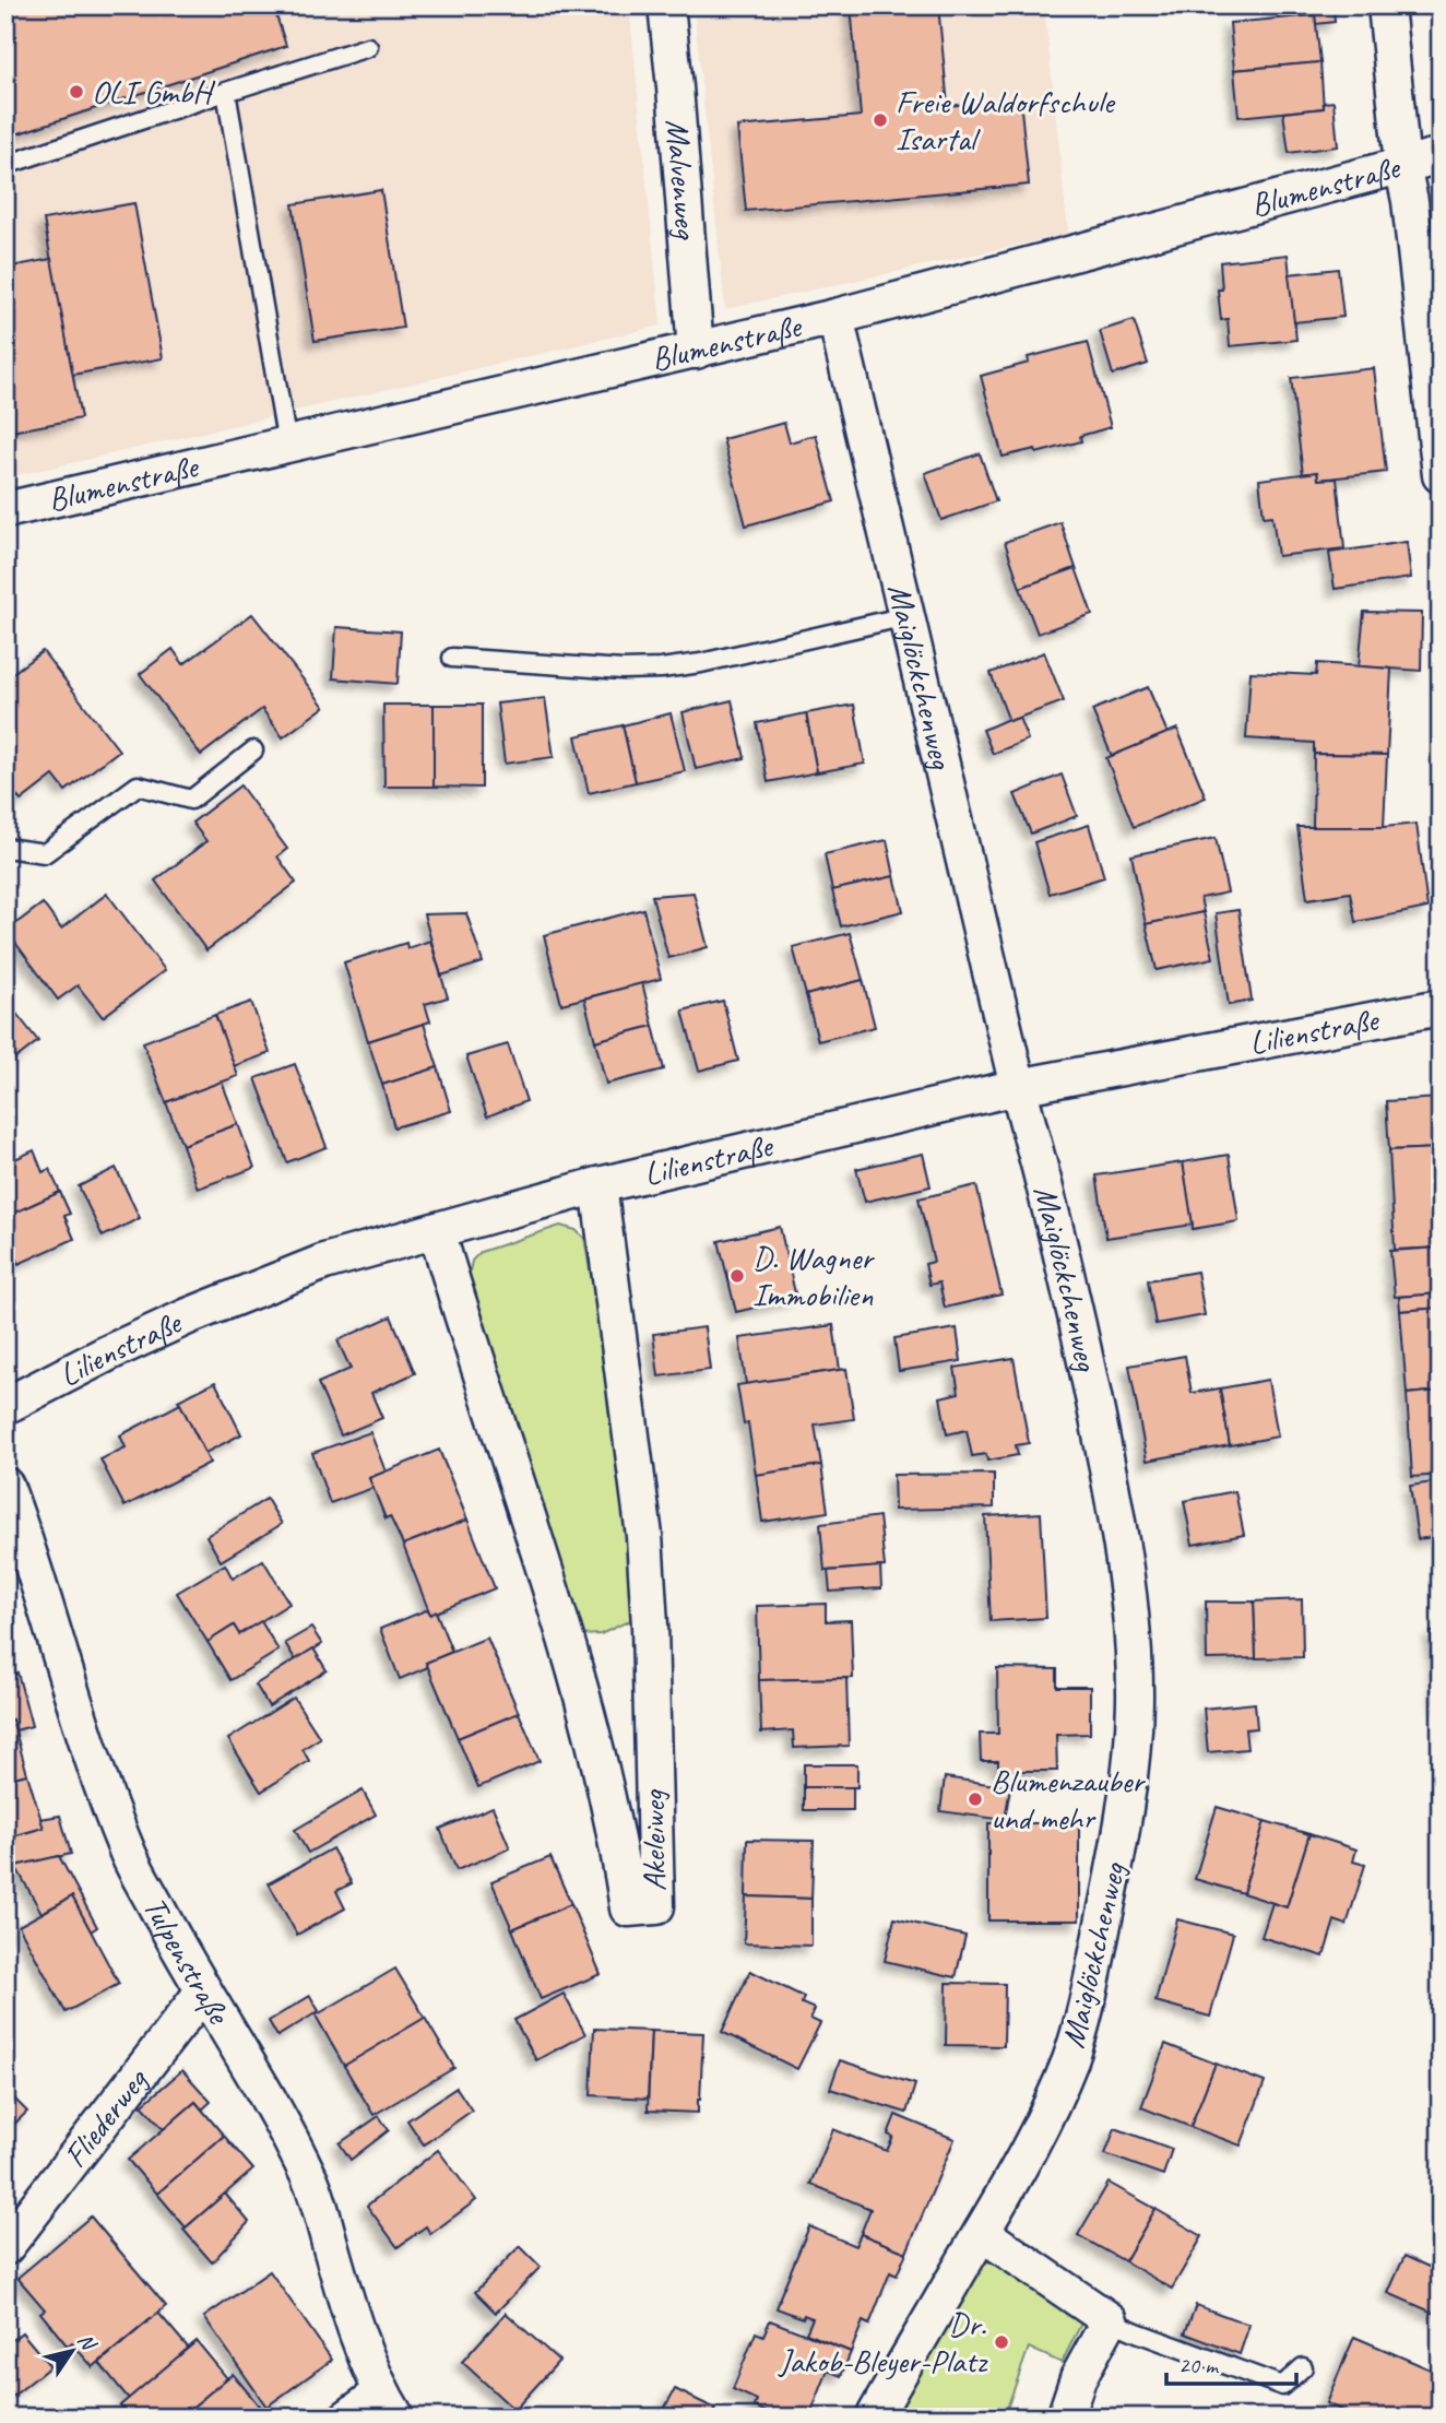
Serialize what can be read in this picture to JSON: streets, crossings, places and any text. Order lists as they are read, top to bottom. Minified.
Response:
{"streets":{"street":["Malvenweg","Blumenstraße","Maiglöckchenweg","Lilienstraße","Akeleiweg","Tulpenstraße","Fliederweg"]},"crossings":[["Malvenweg","Blumenstraße"],["Blumenstraße","Maiglöckchenweg"],["Maiglöckchenweg","Lilienstraße"],["Lilienstraße","Akeleiweg"],["Tulpenstraße","Fliederweg"]],"places":["OLI GmbH","Freie Waldorfschule Isartal","D. Wagner Immobilien","Blumenzauber und mehr","Dr. Jakob-Bleyer-Platz"],"scale_bar":"20 m","north":"top right"}
